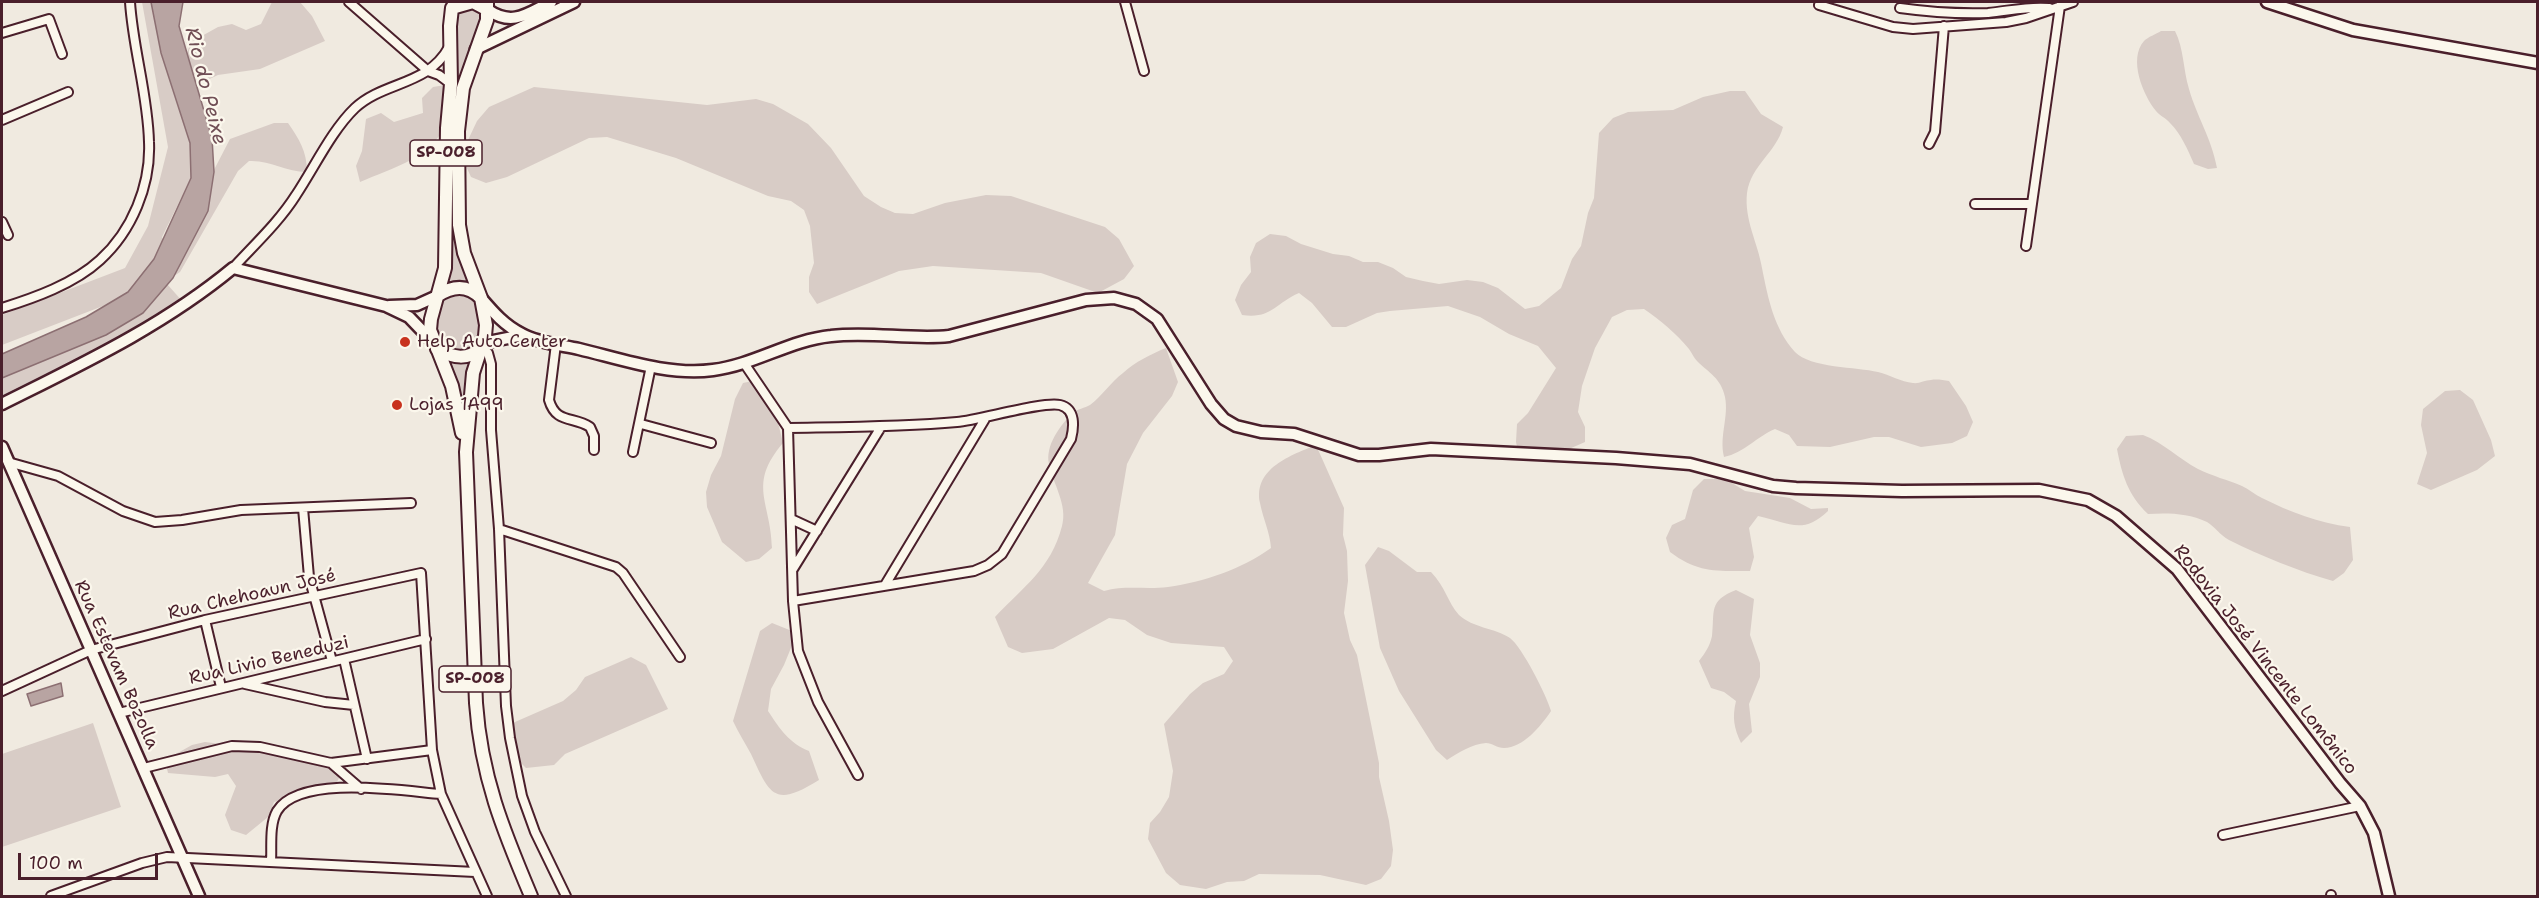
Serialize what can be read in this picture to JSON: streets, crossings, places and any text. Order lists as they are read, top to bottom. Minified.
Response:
{"streets":{"main road":["SP-008","Rodovia José Vincente Lomônico","Rua Estevam Bozolla"],"street":["Rua Chehoaun José","Rua Livio Beneduzi"]},"crossings":[["SP-008","Rodovia José Vincente Lomônico"],["Rua Chehoaun José","Rua Livio Beneduzi"],["Rua Chehoaun José","Rua Estevam Bozolla"],["Rua Livio Beneduzi","Rua Estevam Bozolla"]],"water":["Rio do Peixe"],"places":["Help Auto Center","Lojas 1A99"],"scale_bar":"100 m"}
